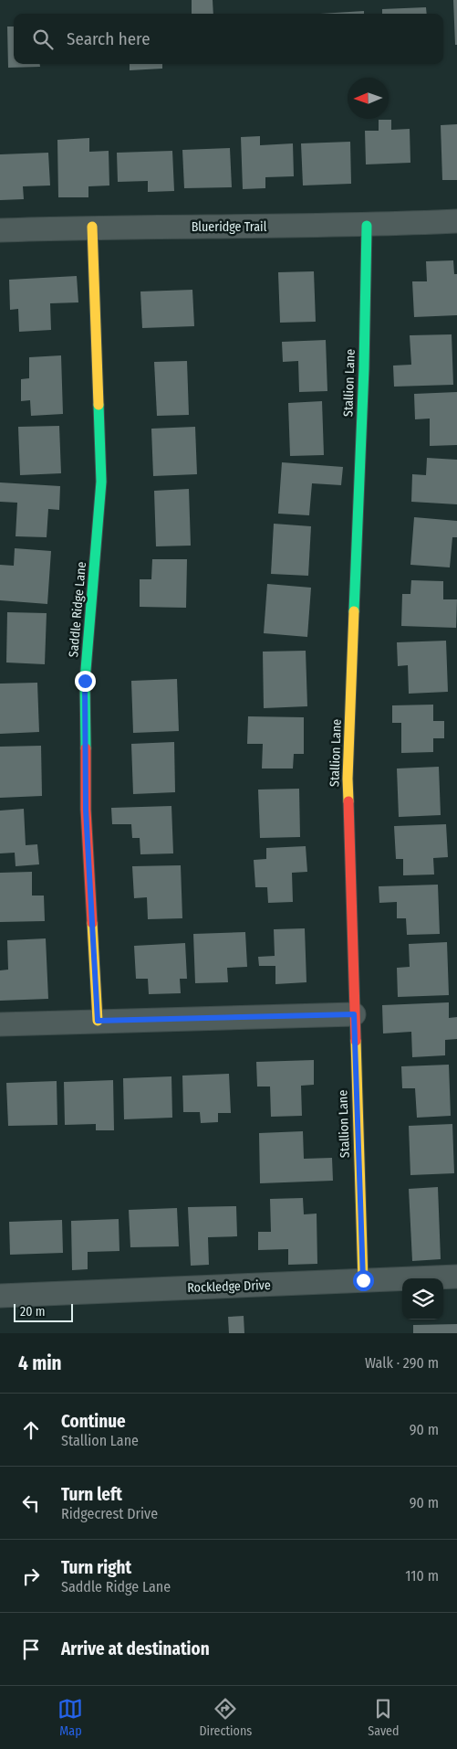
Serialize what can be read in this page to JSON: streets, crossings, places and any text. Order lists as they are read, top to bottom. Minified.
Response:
{"streets":{"street":["Blueridge Trail","Stallion Lane","Saddle Ridge Lane","Rockledge Drive"]},"crossings":[["Blueridge Trail","Stallion Lane"],["Blueridge Trail","Saddle Ridge Lane"],["Stallion Lane","Rockledge Drive"]],"scale_bar":"20 m","north":"left","page":{"search":"Search here","scale":"20 m","heading":["4 min","Walk · 290 m"],"list":[["Continue","Stallion Lane","90 m"],["Turn left","Ridgecrest Drive","90 m"],["Turn right","Saddle Ridge Lane","110 m"],"Arrive at destination"],"nav":["Map","Directions","Saved"]}}
